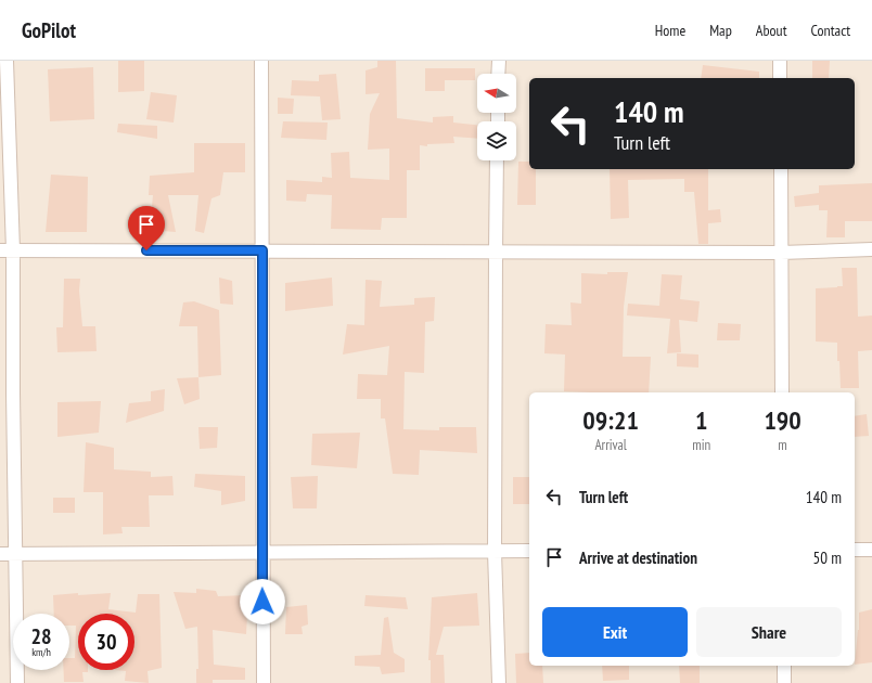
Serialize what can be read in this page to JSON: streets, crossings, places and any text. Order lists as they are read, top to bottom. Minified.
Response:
{"north":"left","page":{"header":"GoPilot","nav":["Home","Map","About","Contact"],"turn":["140 m","Turn left"],"eta":["09:21","Arrival","1","min","190","m"],"list":[{"name":"Turn left","value":"140 m"},{"name":"Arrive at destination","value":"50 m"}],"buttons":["Exit","Share"],"speed":"28 km/h","limit":"30"}}
